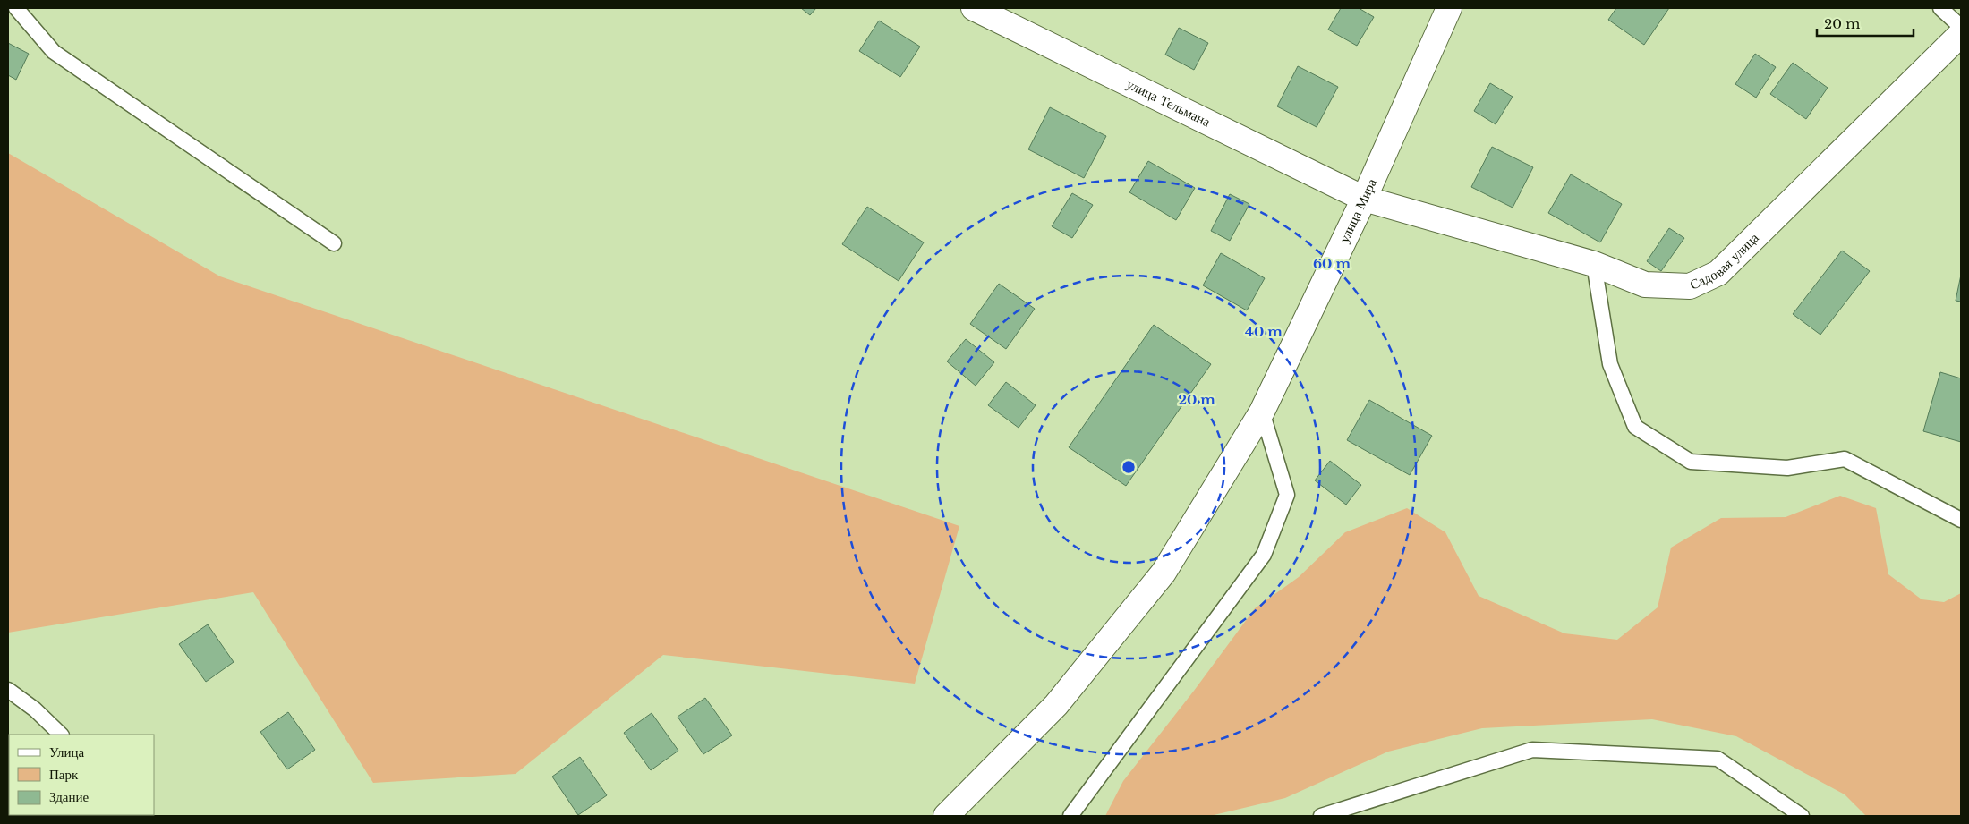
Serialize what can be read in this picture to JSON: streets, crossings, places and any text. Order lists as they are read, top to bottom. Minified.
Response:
{"streets":{"street":["улица Тельмана","улица Мира","Садовая улица"]},"crossings":[["улица Тельмана","улица Мира"],["улица Тельмана","Садовая улица"],["улица Мира","Садовая улица"]],"legend":["Улица","Парк","Здание"],"scale_bar":"20 m","rings":["60 m","40 m","20 m"]}
